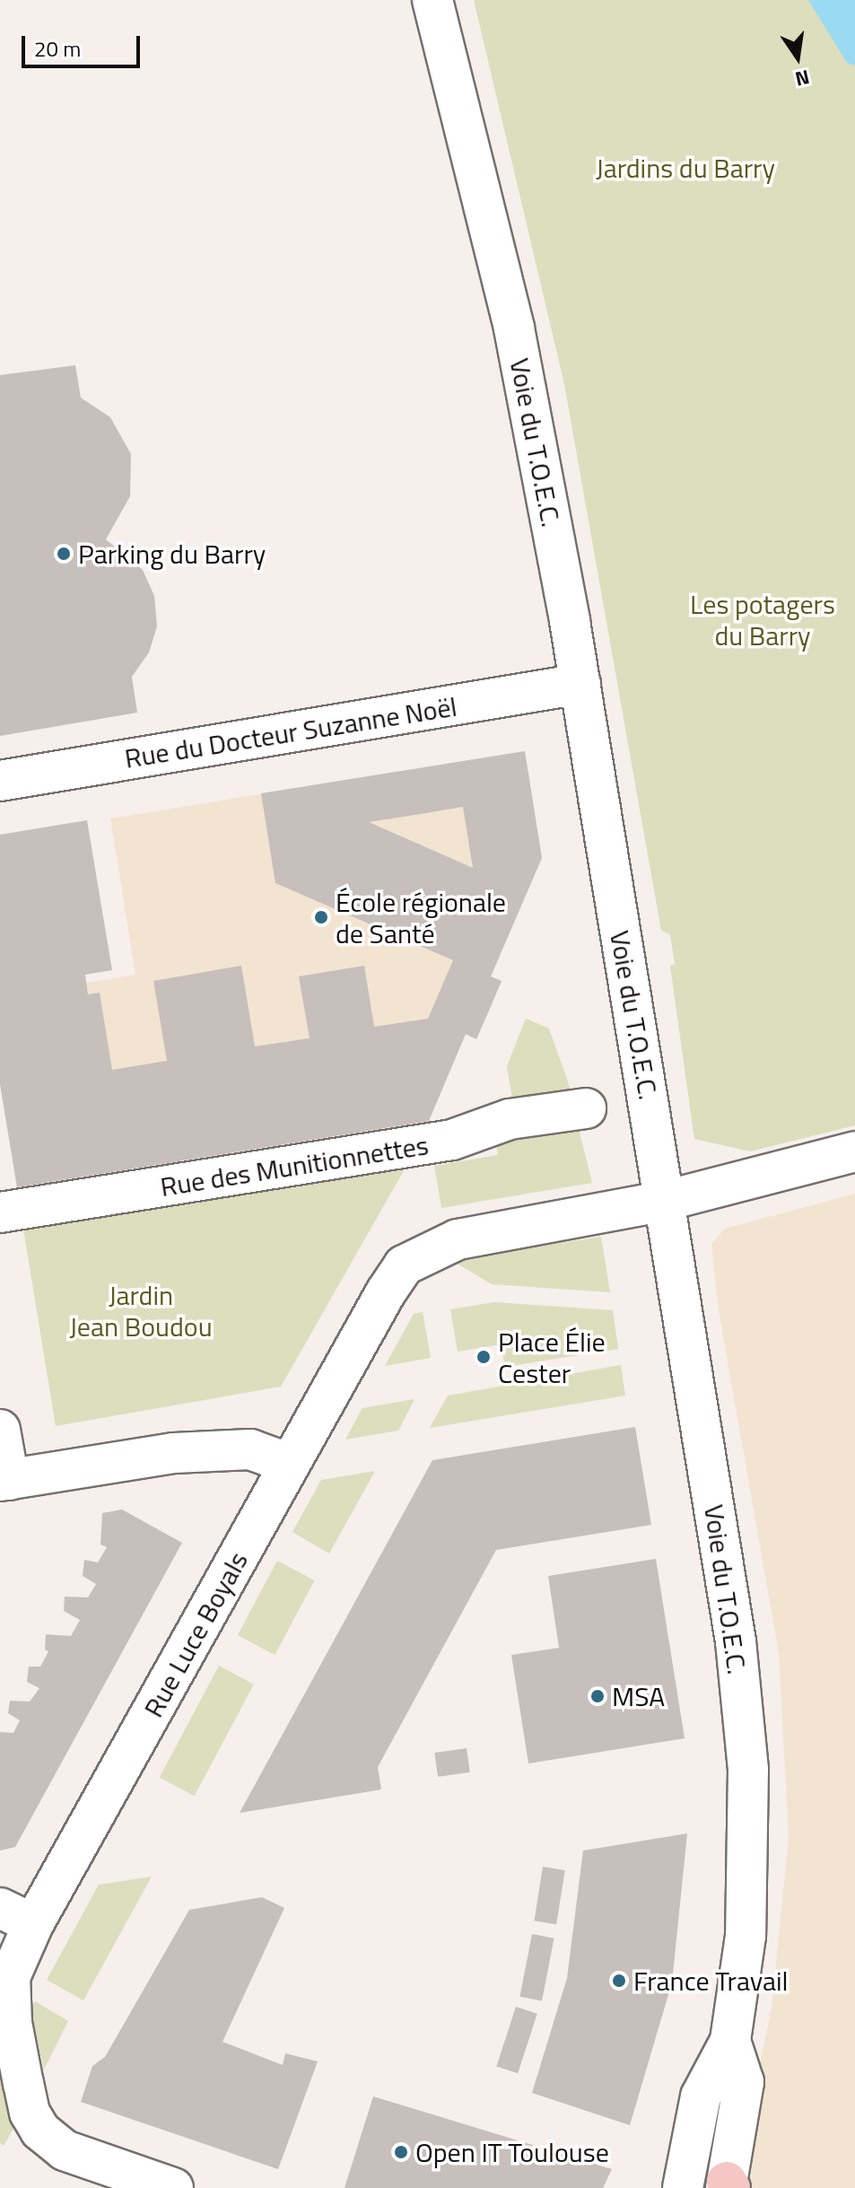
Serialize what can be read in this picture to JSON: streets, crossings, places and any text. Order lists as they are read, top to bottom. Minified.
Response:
{"streets":{"street":["Voie du T.O.E.C.","Rue du Docteur Suzanne Noël","Rue des Munitionnettes","Rue Luce Boyals"]},"crossings":[["Voie du T.O.E.C.","Rue du Docteur Suzanne Noël"],["Voie du T.O.E.C.","Rue Luce Boyals"]],"parks":["Jardins du Barry","Les potagers du Barry","Jardin Jean Boudou"],"places":["Parking du Barry","École régionale de Santé","Place Élie Cester","MSA","France Travail","Open IT Toulouse"],"scale_bar":"20 m","north":"bottom"}
